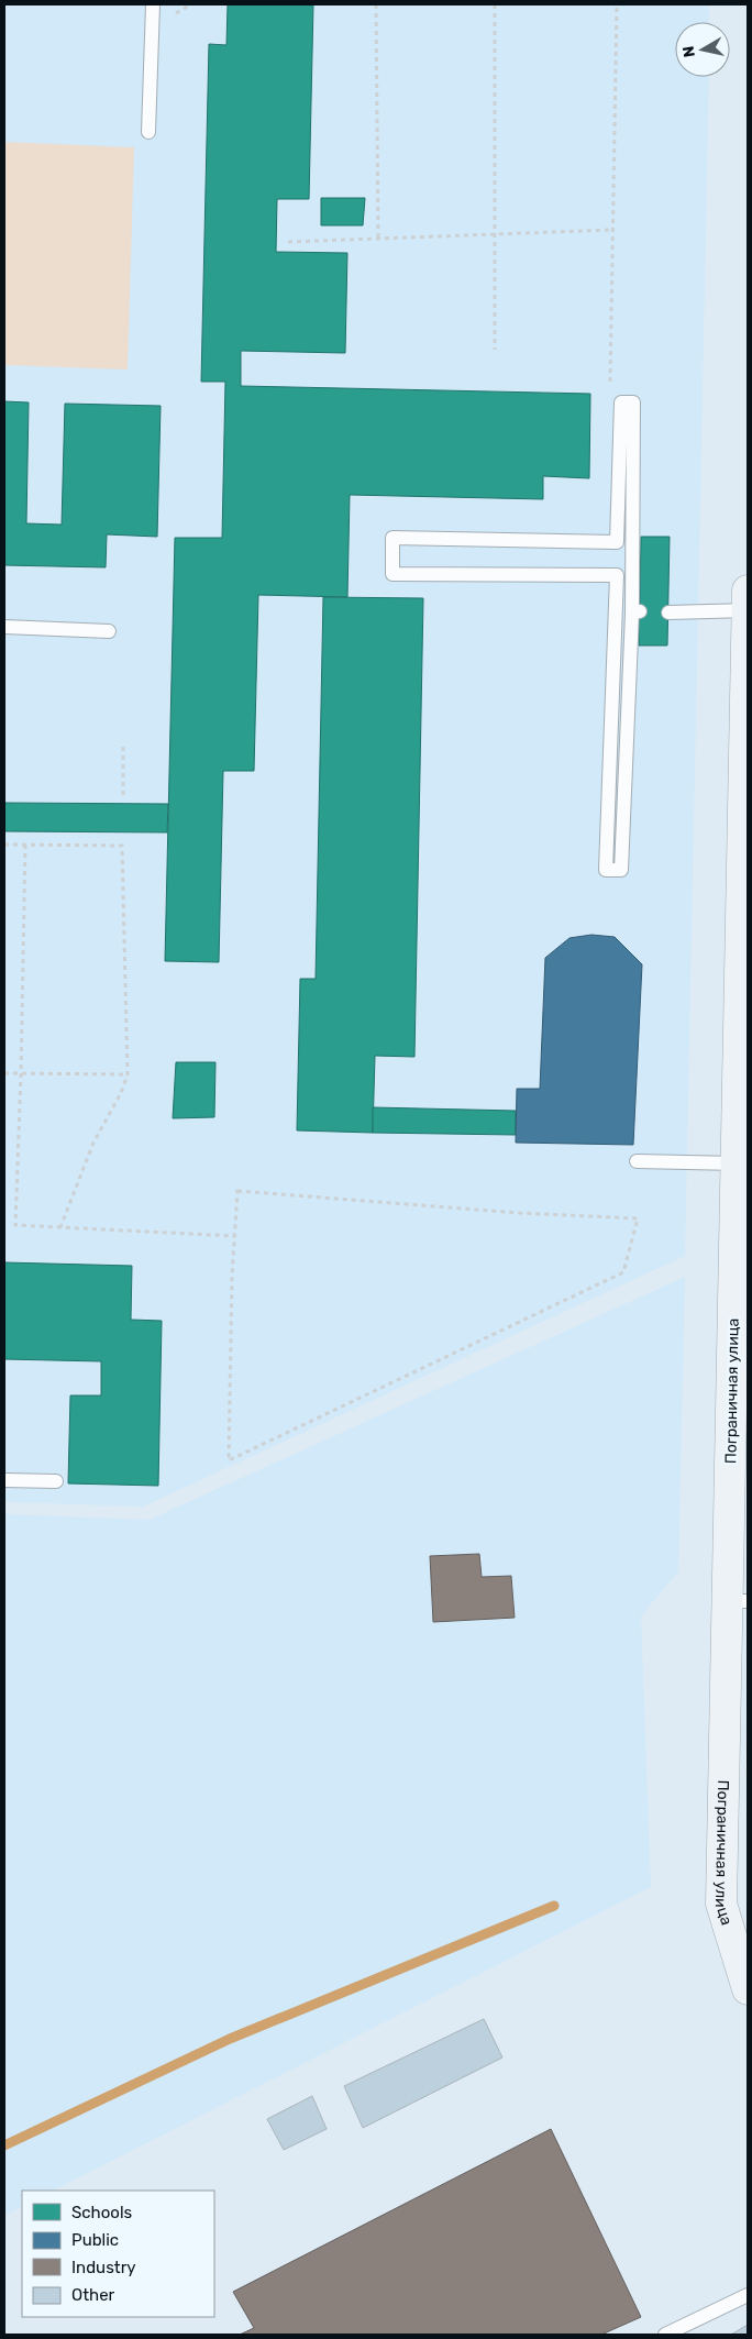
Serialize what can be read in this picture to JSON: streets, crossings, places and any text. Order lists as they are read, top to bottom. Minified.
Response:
{"streets":{"street":["Пограничная улица"]},"legend":["Schools","Public","Industry","Other"],"north":"left"}
